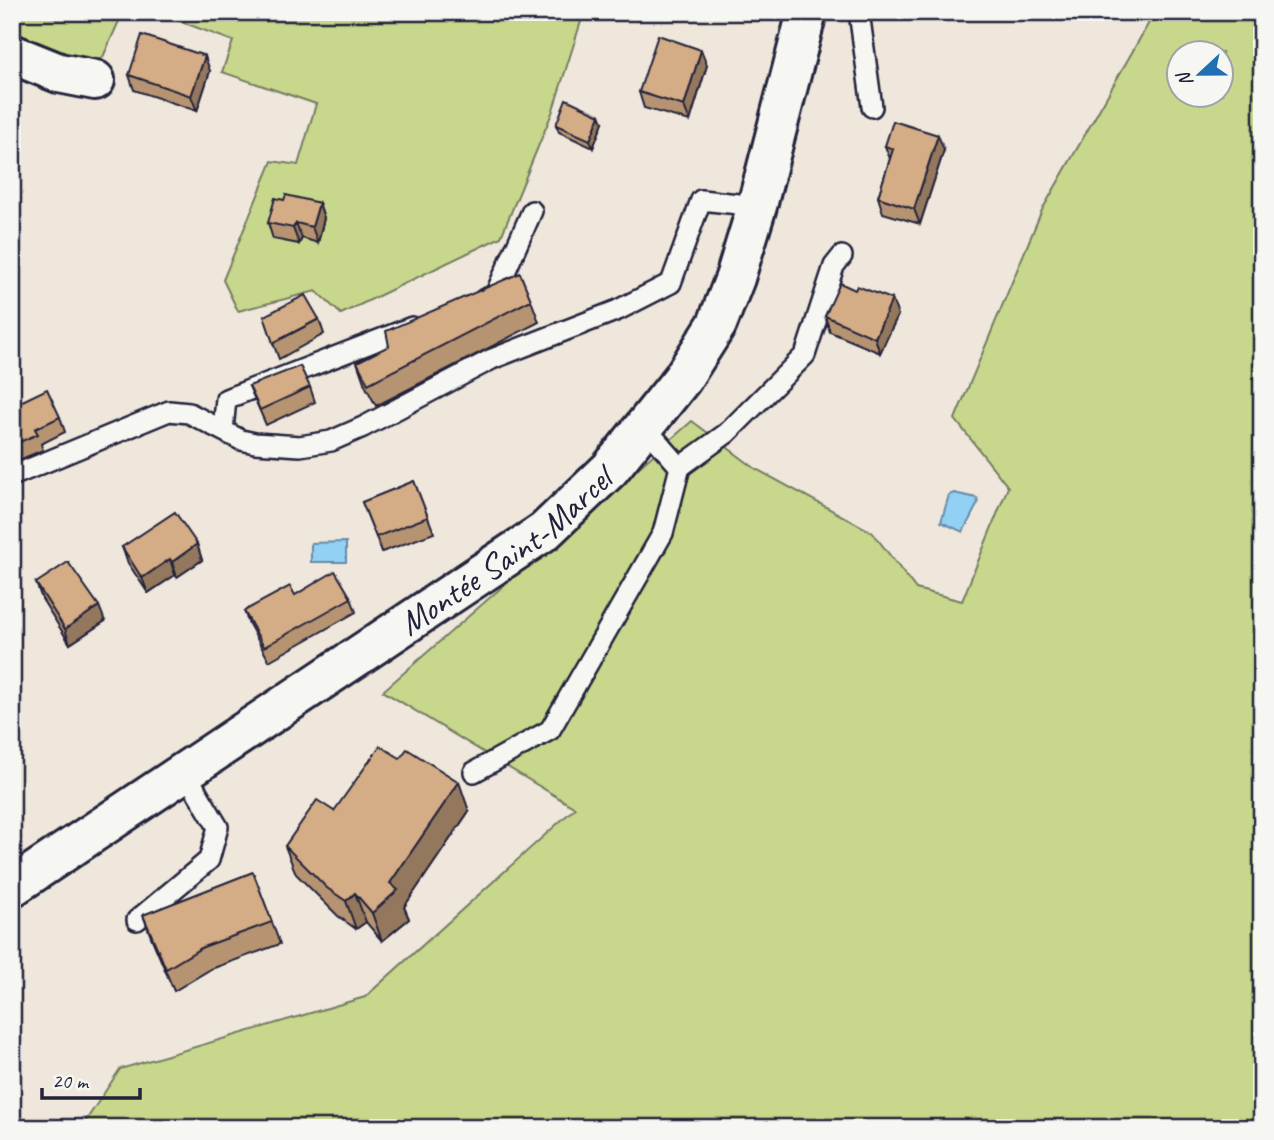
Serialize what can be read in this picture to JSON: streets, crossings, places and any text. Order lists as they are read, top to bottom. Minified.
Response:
{"streets":{"main road":["Montée Saint-Marcel"]},"scale_bar":"20 m","north":"left"}
